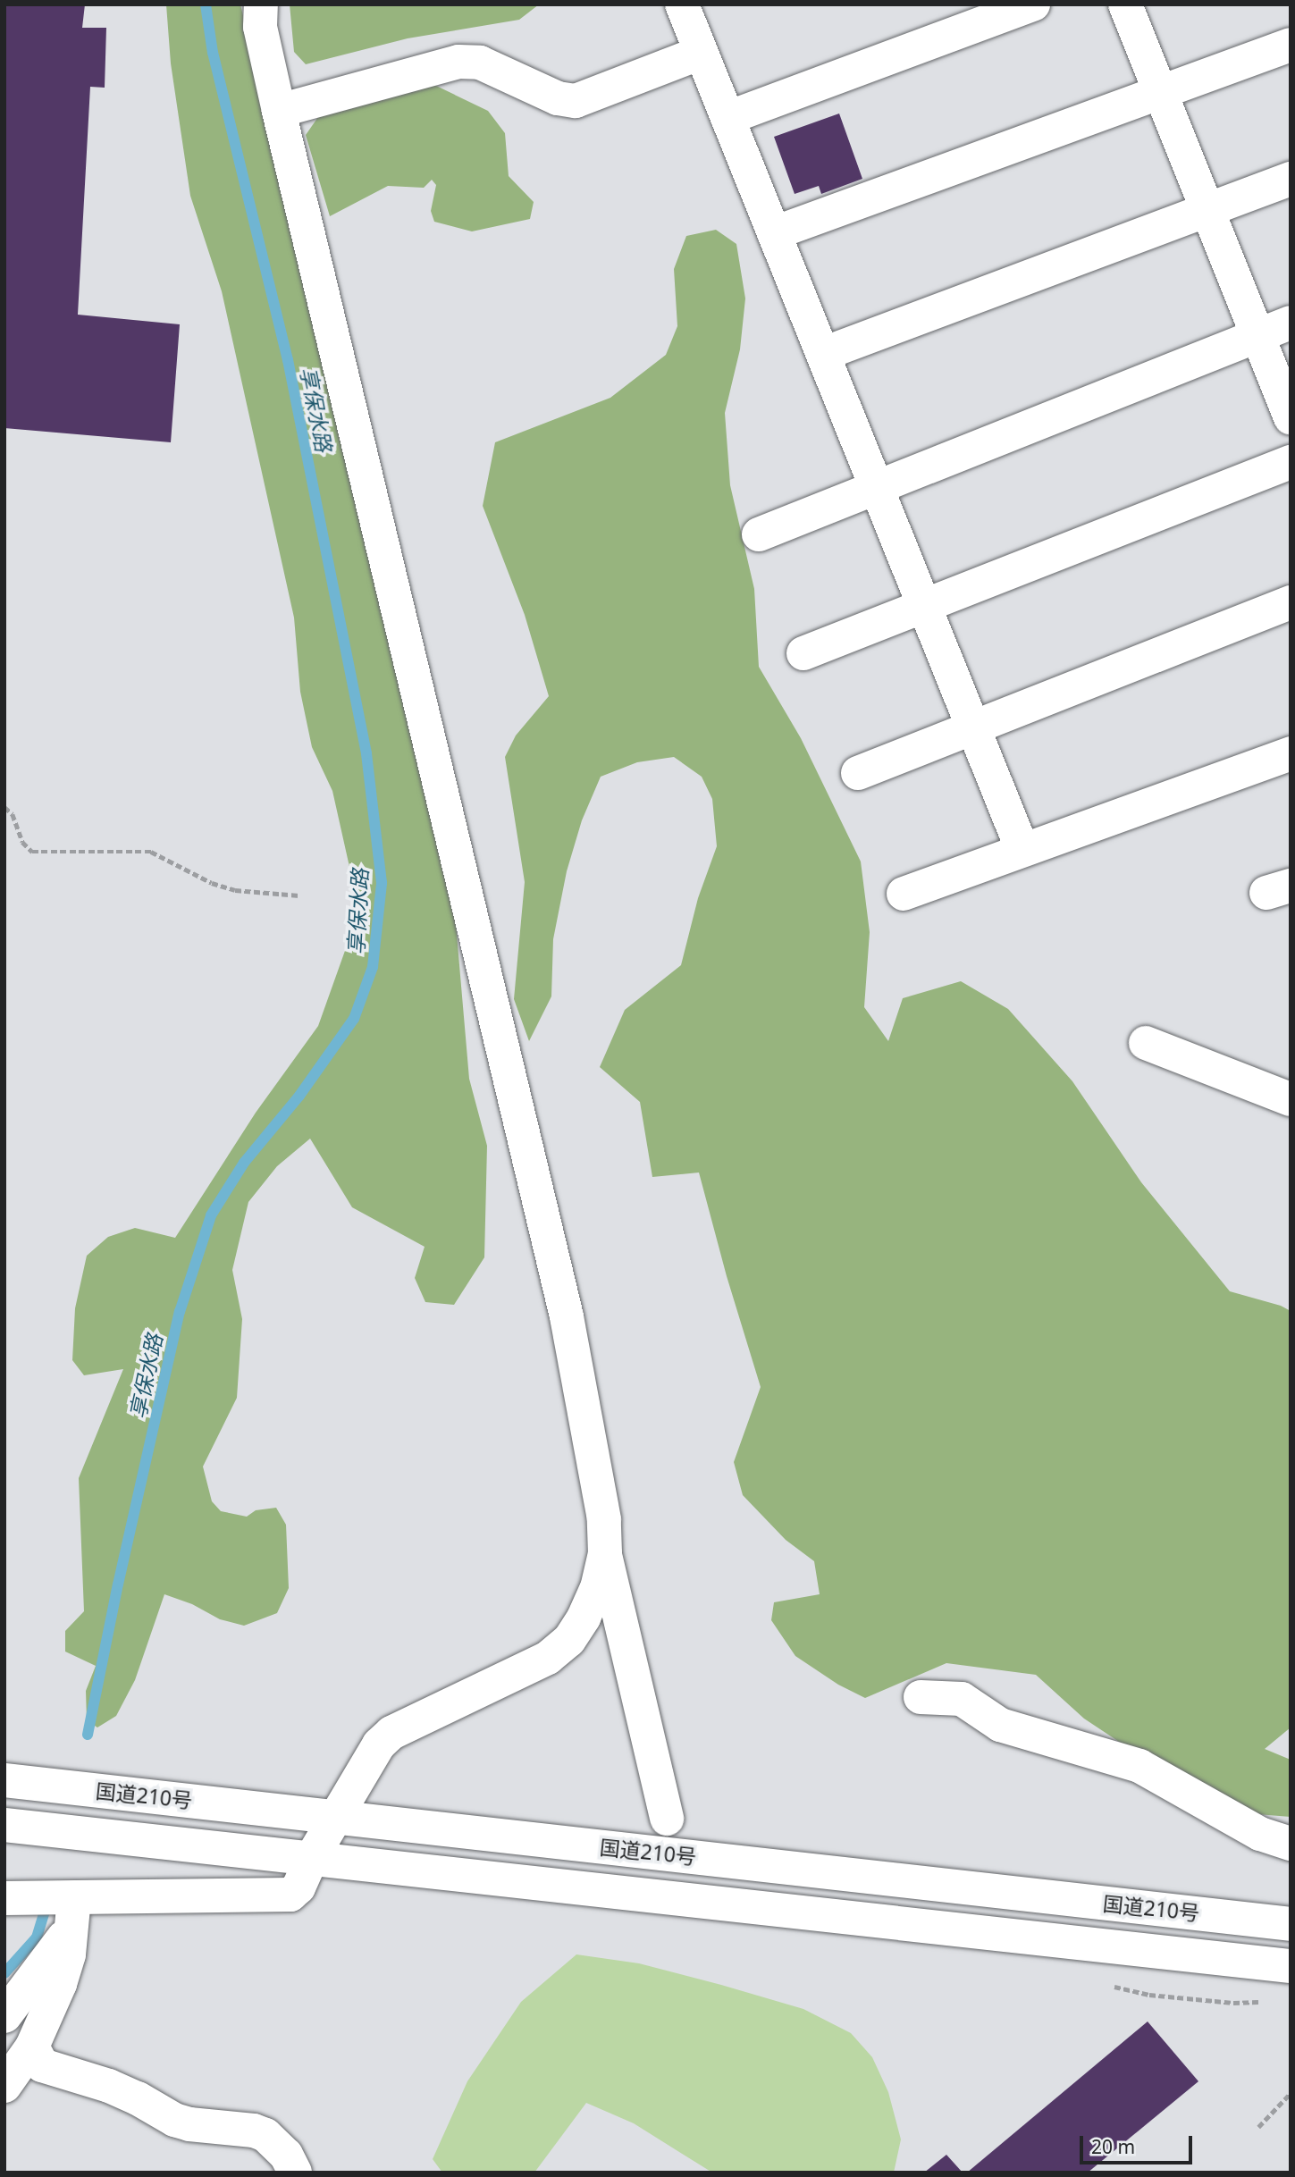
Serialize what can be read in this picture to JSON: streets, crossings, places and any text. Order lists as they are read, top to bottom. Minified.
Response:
{"streets":{"main road":["国道210号"]},"water":["享保水路"],"scale_bar":"20 m"}
